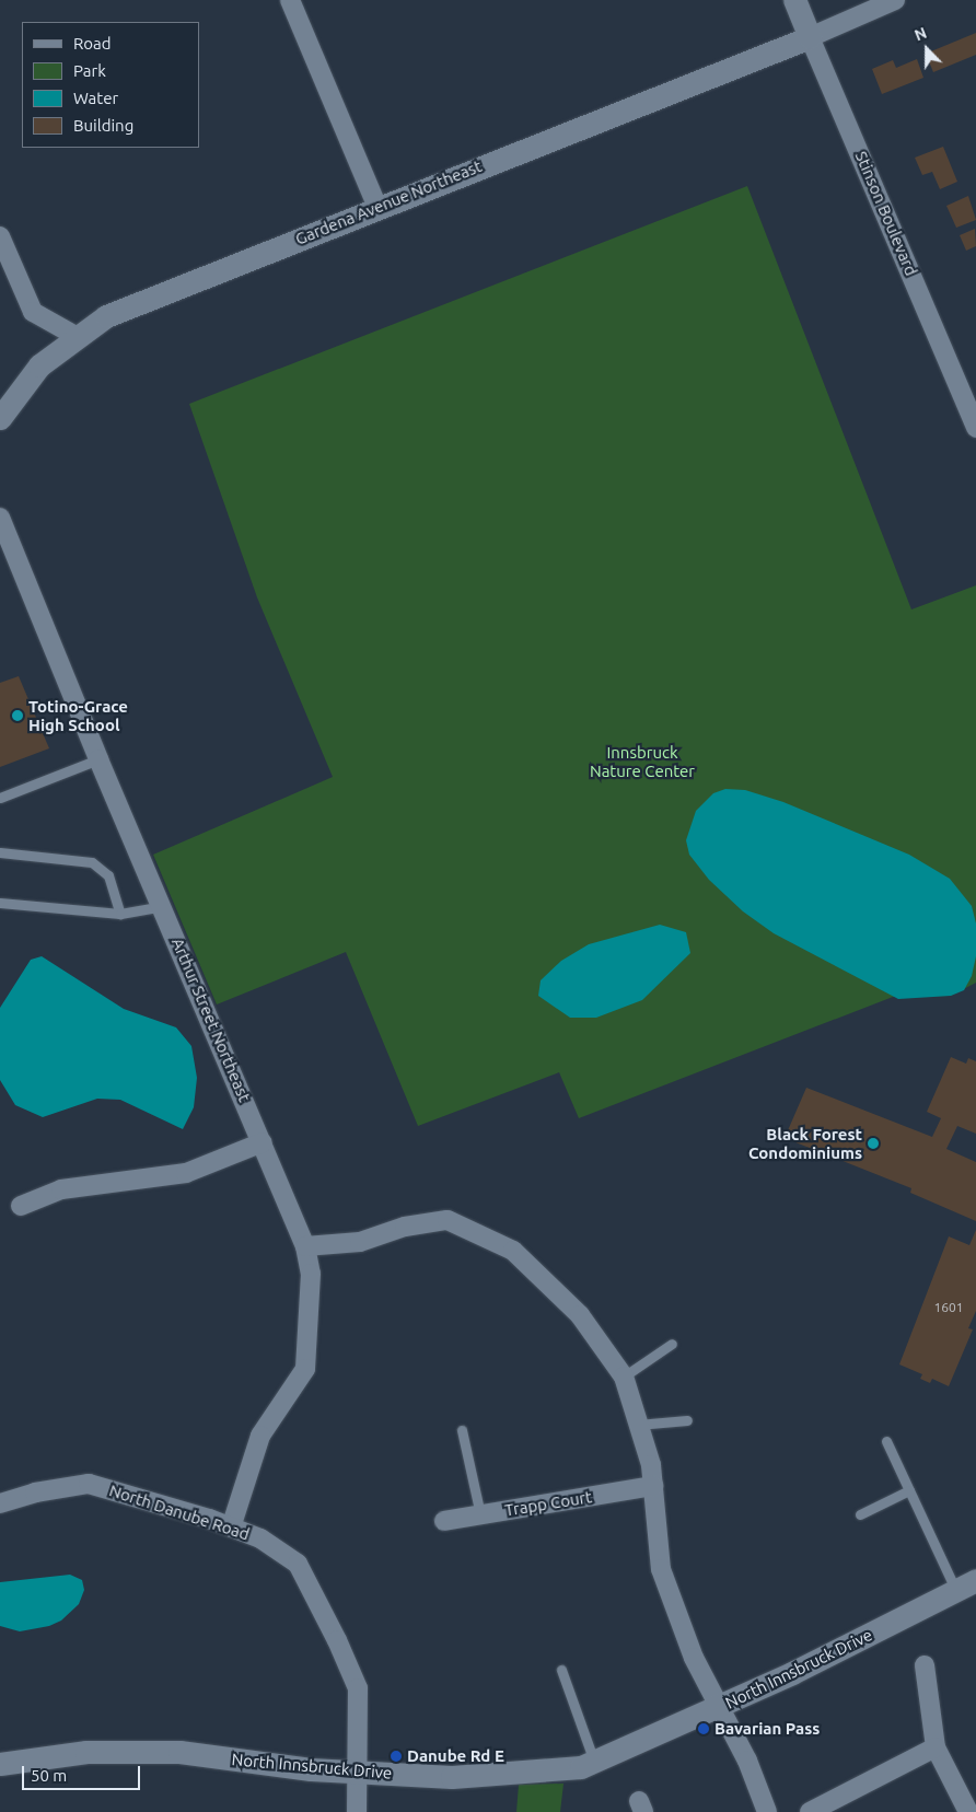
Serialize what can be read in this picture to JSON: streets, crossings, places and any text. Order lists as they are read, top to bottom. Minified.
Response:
{"streets":{"street":["Gardena Avenue Northeast","Stinson Boulevard","Arthur Street Northeast","Trapp Court","North Danube Road","North Innsbruck Drive"]},"crossings":[["Gardena Avenue Northeast","Stinson Boulevard"],["Arthur Street Northeast","North Danube Road"],["North Danube Road","North Innsbruck Drive"]],"parks":["Innsbruck Nature Center"],"places":["Totino-Grace High School","Black Forest Condominiums","Bavarian Pass","Danube Rd E"],"house_numbers":["1601"],"legend":["Road","Park","Water","Building"],"scale_bar":"50 m","north":"top"}
